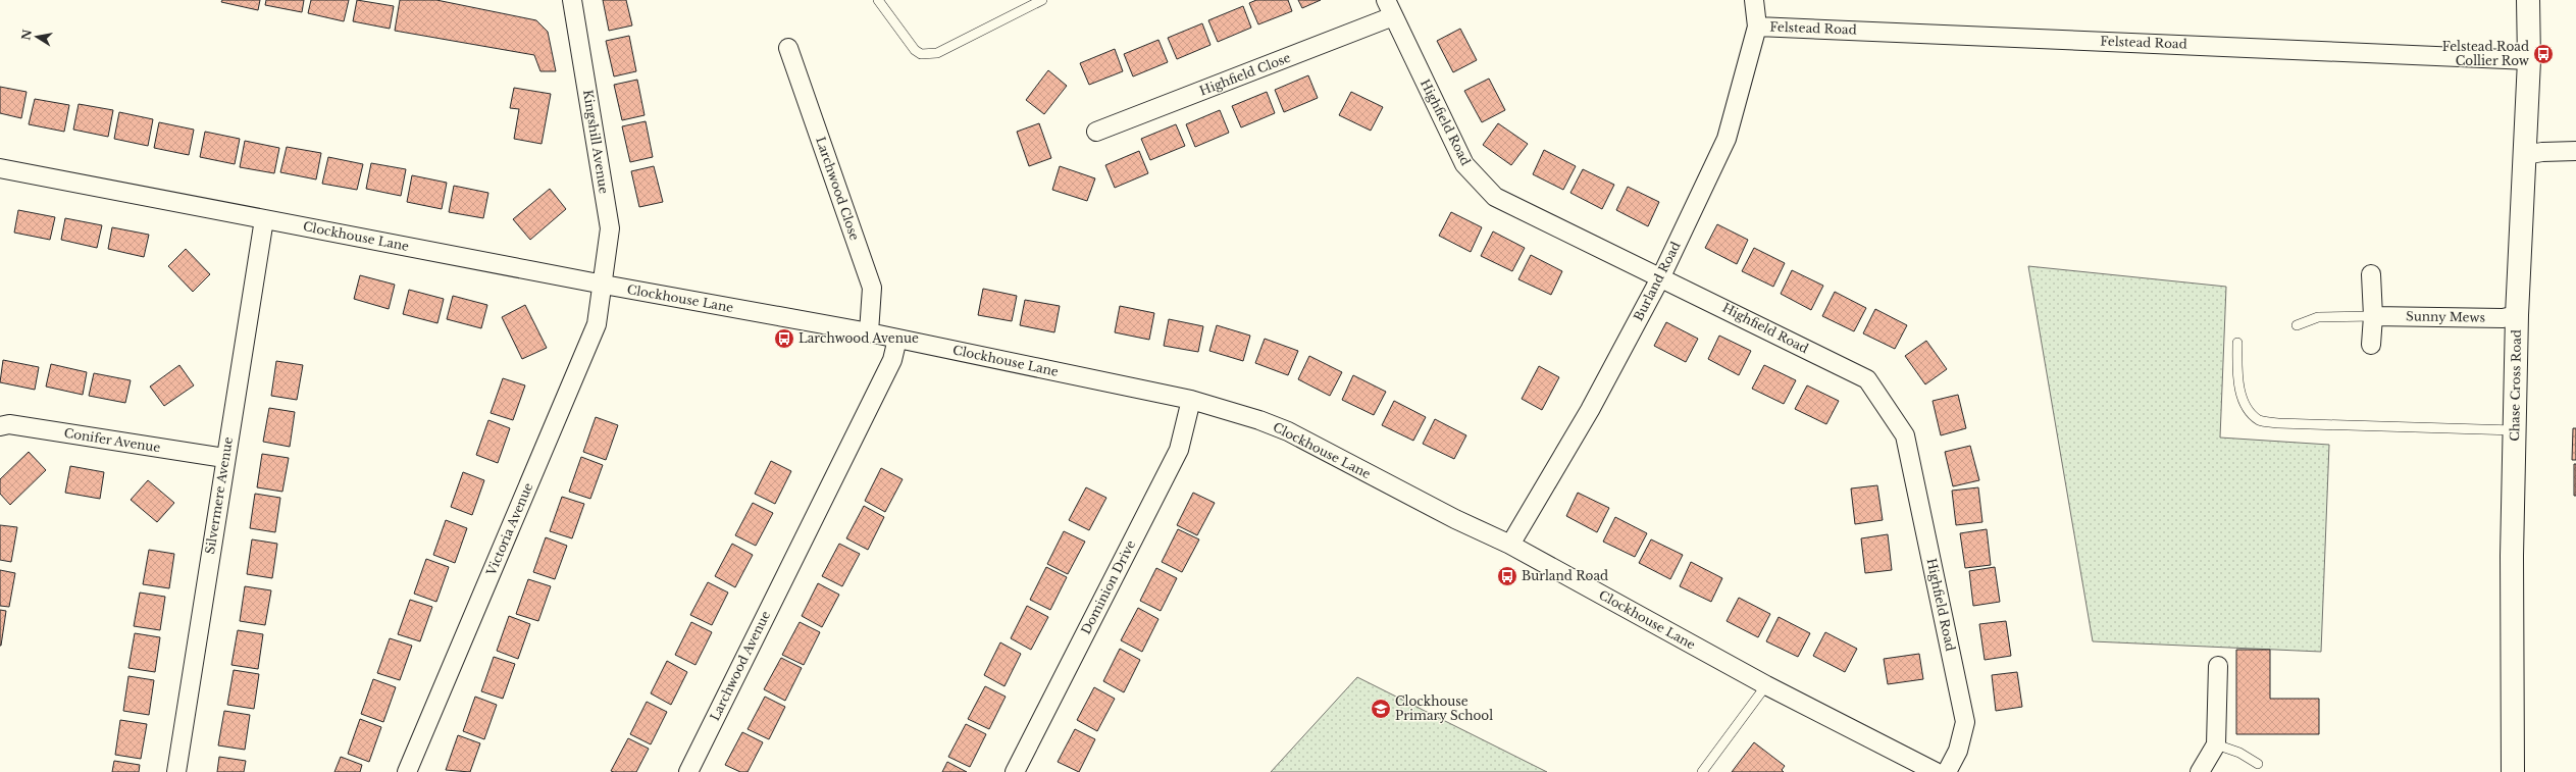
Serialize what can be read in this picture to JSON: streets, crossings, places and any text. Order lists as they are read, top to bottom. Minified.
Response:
{"streets":{"main road":["Chase Cross Road"],"street":["Felstead Road","Highfield Close","Highfield Road","Kingshill Avenue","Larchwood Close","Clockhouse Lane","Burland Road","Sunny Mews","Conifer Avenue","Silvermere Avenue","Victoria Avenue","Dominion Drive","Larchwood Avenue"]},"crossings":[["Felstead Road","Burland Road"],["Felstead Road","Chase Cross Road"],["Highfield Close","Highfield Road"],["Highfield Road","Burland Road"],["Kingshill Avenue","Clockhouse Lane"],["Kingshill Avenue","Victoria Avenue"],["Larchwood Close","Clockhouse Lane"],["Clockhouse Lane","Burland Road"],["Clockhouse Lane","Silvermere Avenue"],["Clockhouse Lane","Victoria Avenue"],["Clockhouse Lane","Dominion Drive"],["Clockhouse Lane","Larchwood Avenue"],["Sunny Mews","Chase Cross Road"],["Conifer Avenue","Silvermere Avenue"]],"places":{"bus stop":["Felstead Road Collier Row","Larchwood Avenue","Burland Road"],"school or university":["Clockhouse Primary School"]},"north":"left"}
